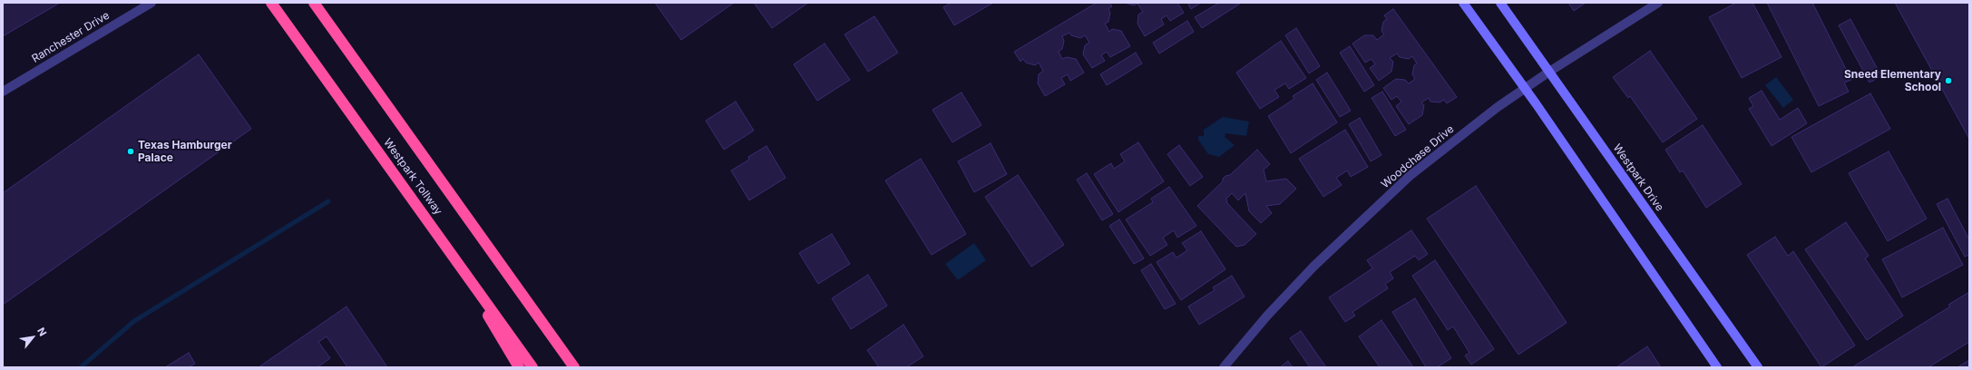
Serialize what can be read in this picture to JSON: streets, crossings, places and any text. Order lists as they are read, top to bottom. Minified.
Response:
{"streets":{"highway":["Westpark Tollway"],"main road":["Westpark Drive"],"street":["Ranchester Drive","Woodchase Drive"]},"crossings":[["Woodchase Drive","Westpark Drive"]],"places":["Sneed Elementary School","Texas Hamburger Palace"],"north":"top right"}
